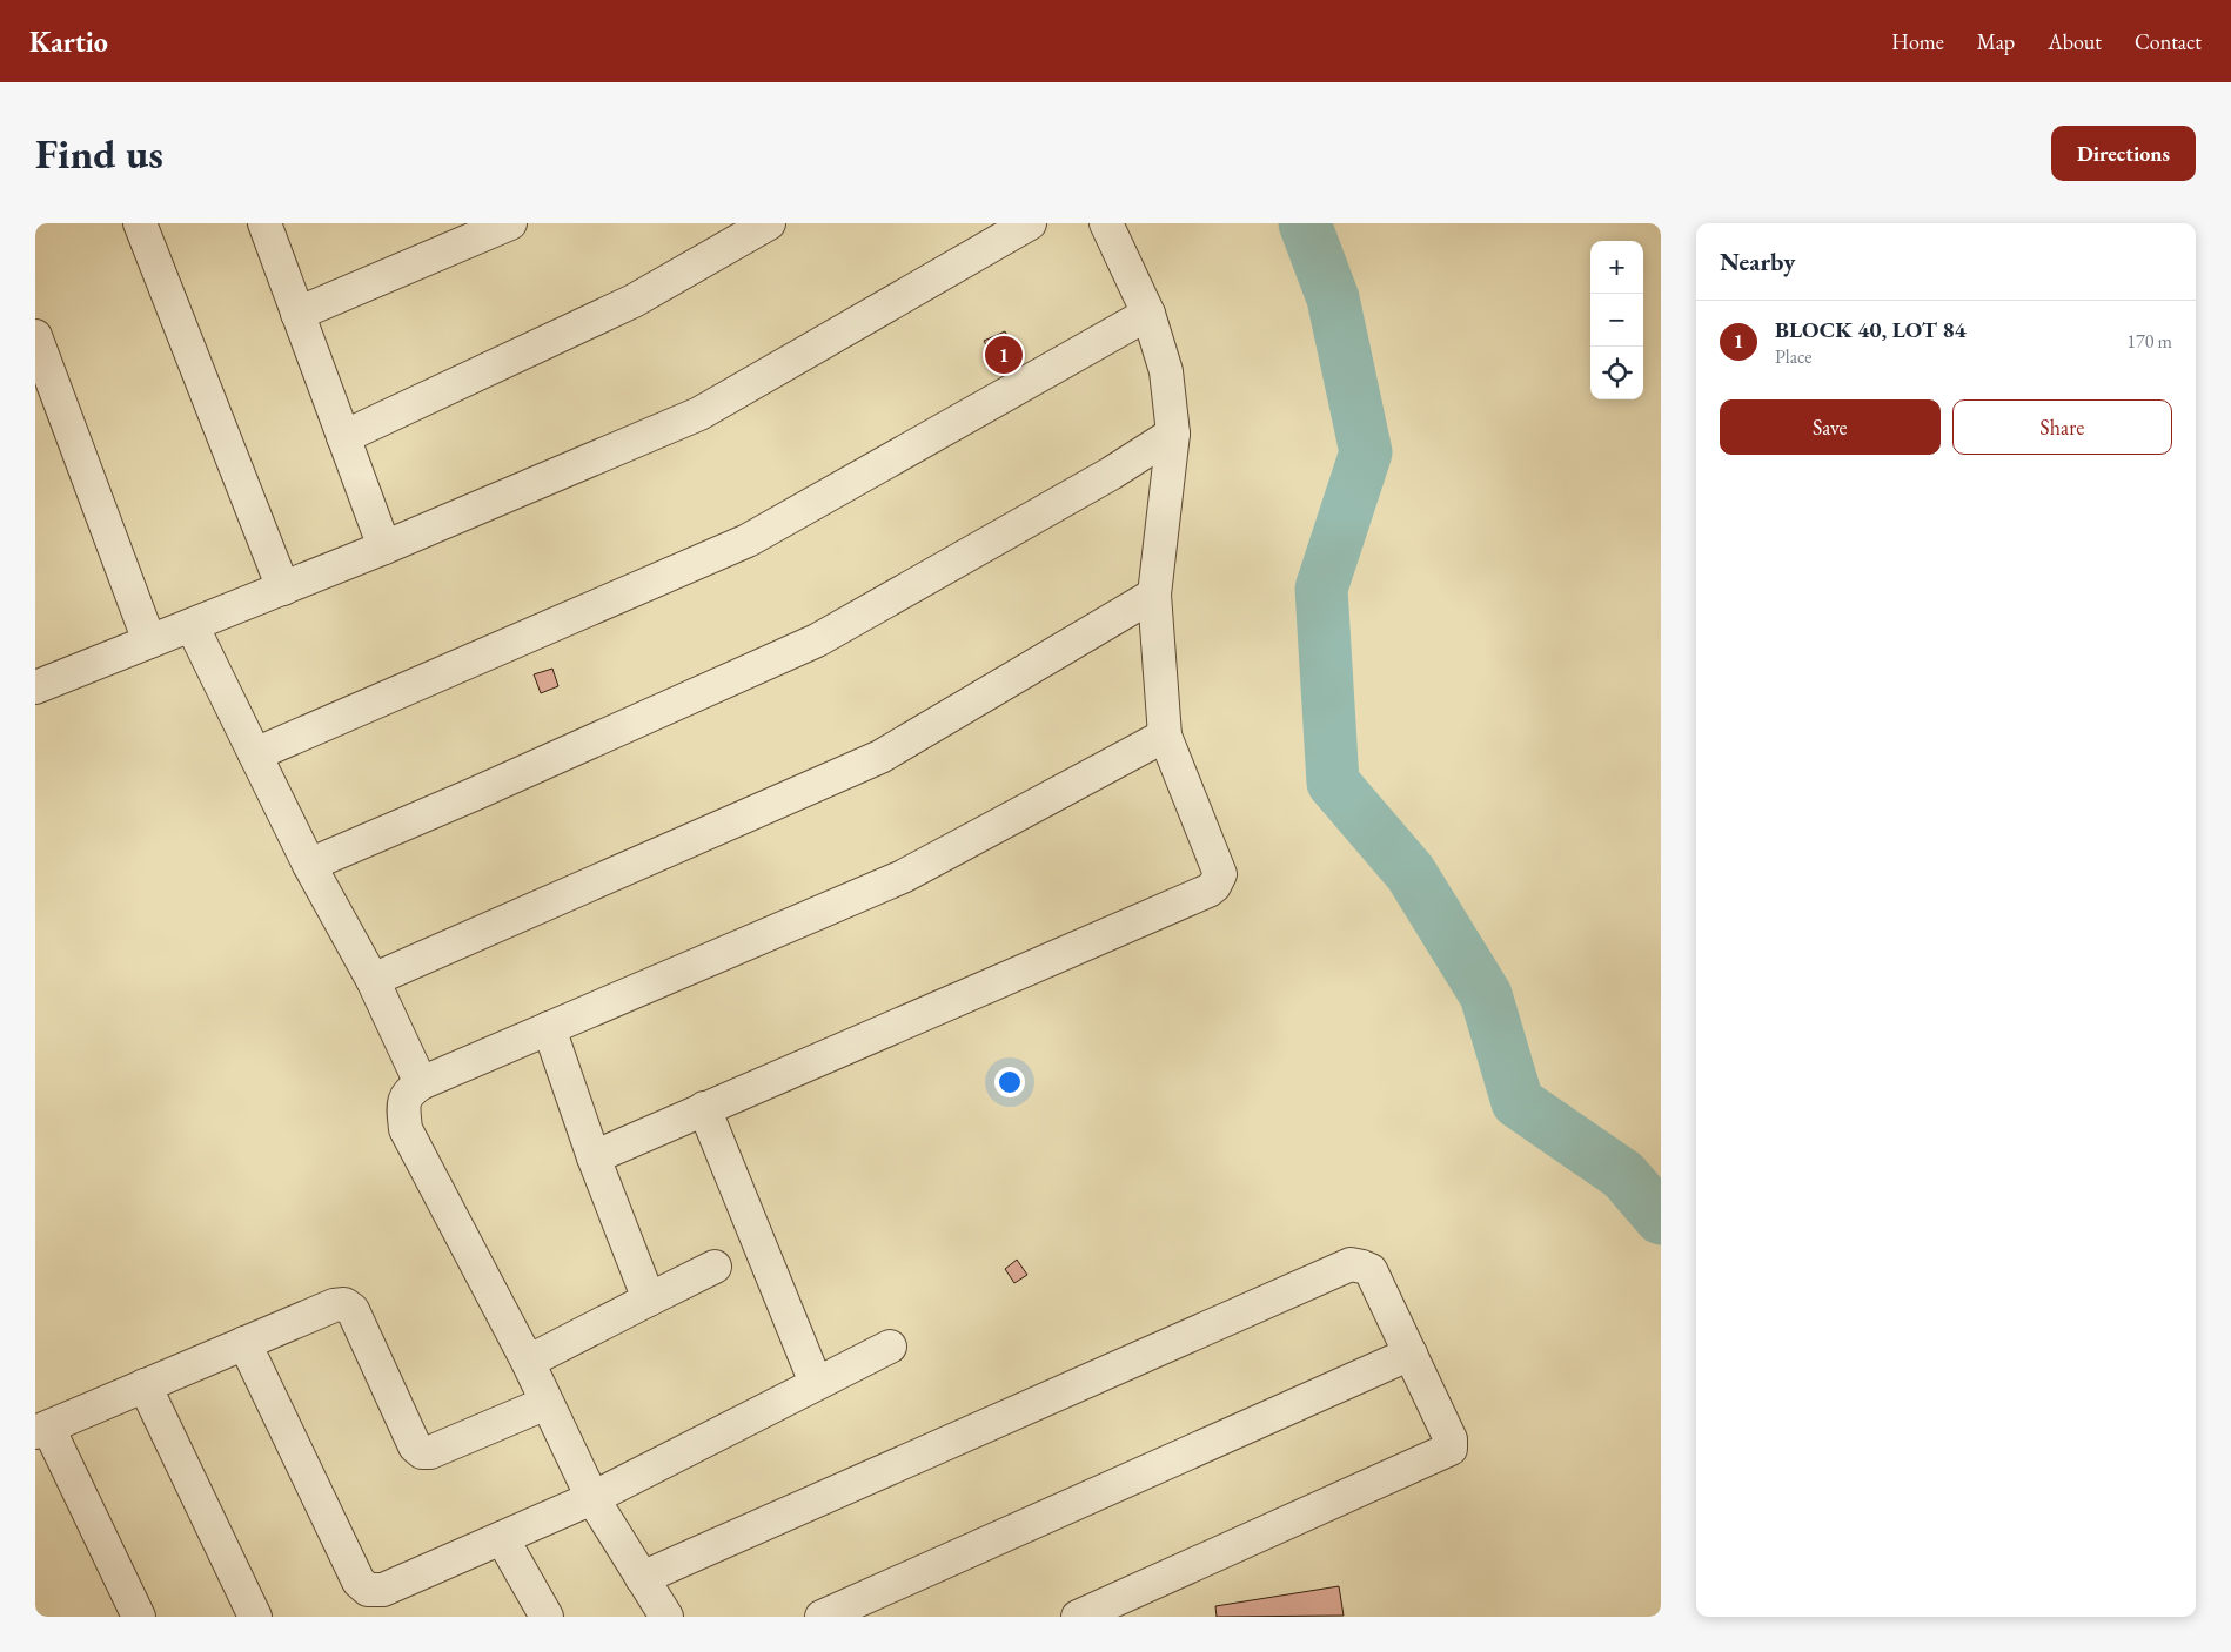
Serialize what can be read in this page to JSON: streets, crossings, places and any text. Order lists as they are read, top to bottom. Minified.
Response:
{"page":{"header":"Kartio","nav":["Home","Map","About","Contact"],"buttons":["Directions",["Save","Share"]],"title":"Find us","heading":"Nearby","map_buttons":["+","−"],"list":[{"mark":"1","name":"BLOCK 40, LOT 84","note":"Place","value":"170 m"}],"pins":"1"}}
